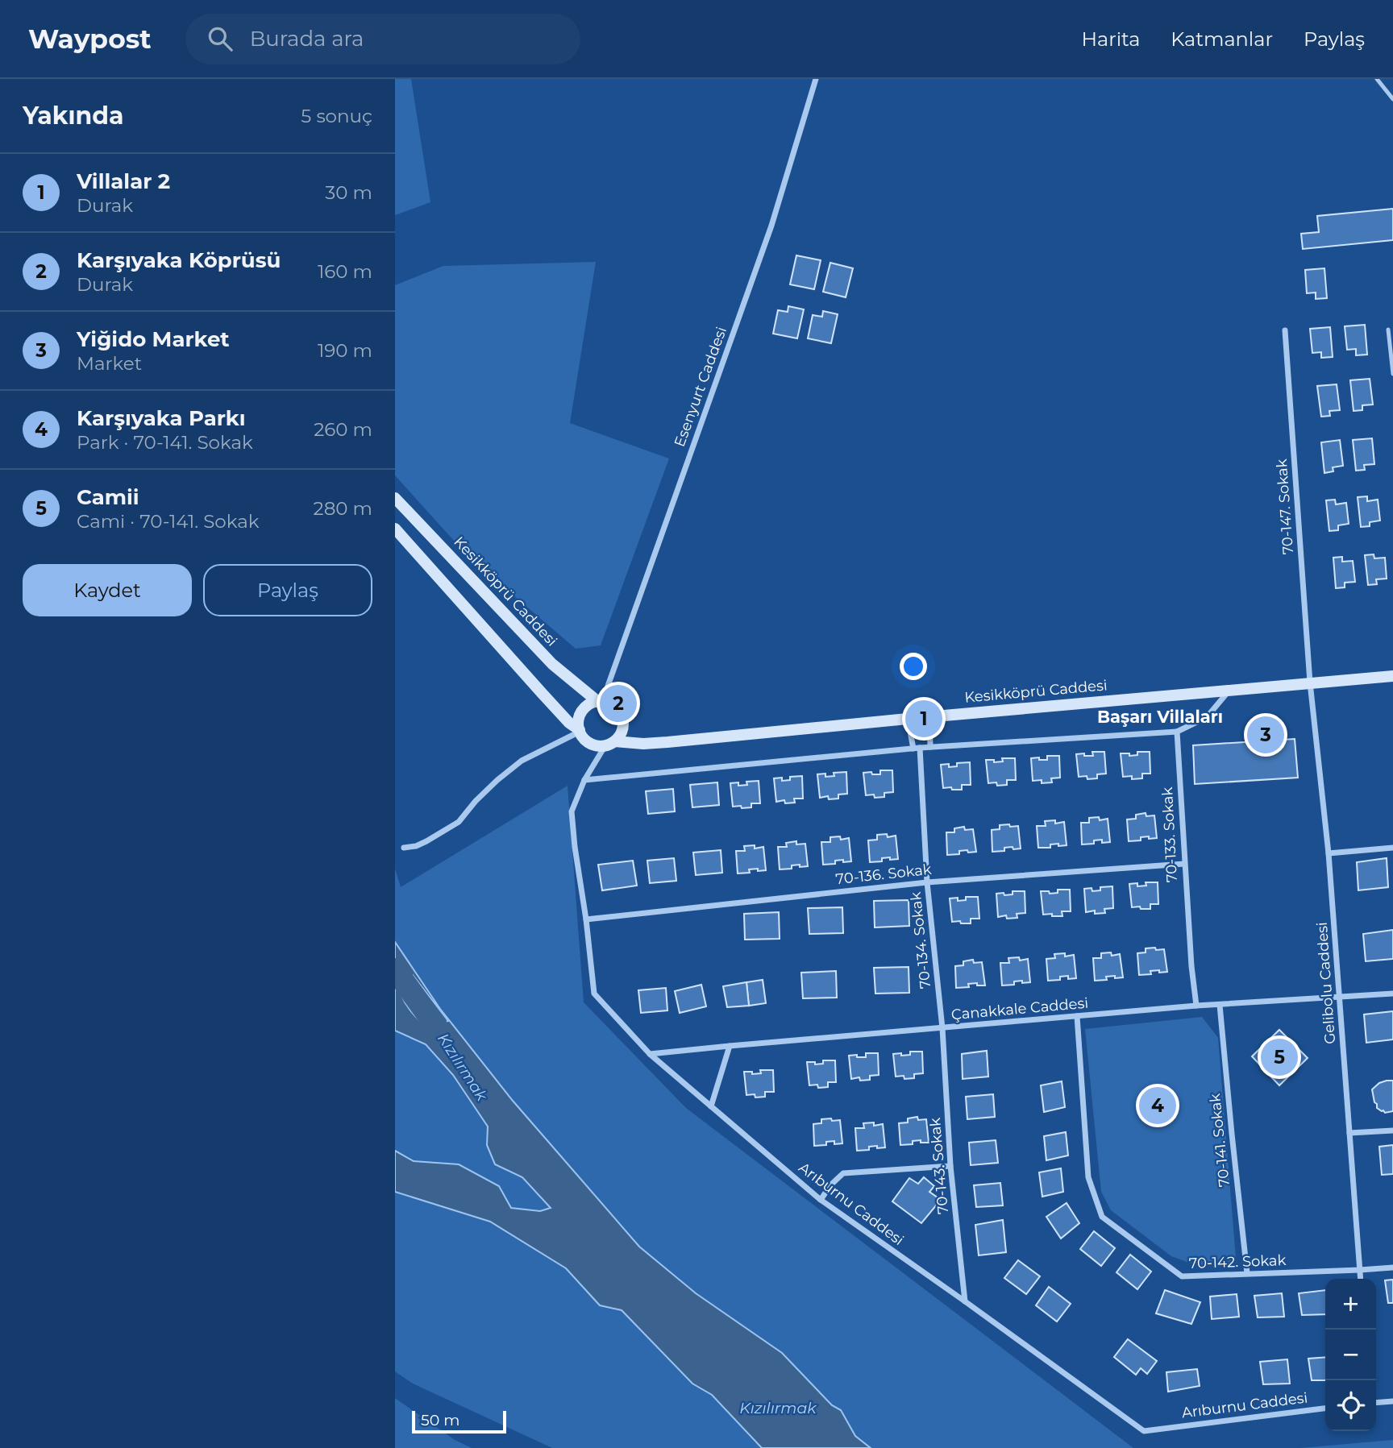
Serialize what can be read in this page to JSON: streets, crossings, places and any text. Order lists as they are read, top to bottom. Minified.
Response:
{"streets":{"street":["Esenyurt Caddesi","70-147. Sokak","Kesikköprü Caddesi","70-133. Sokak","70-136. Sokak","70-134. Sokak","Gelibolu Caddesi","Çanakkale Caddesi","70-141. Sokak","70-143. Sokak","Arıburnu Caddesi","70-142. Sokak"]},"crossings":[["Esenyurt Caddesi","Kesikköprü Caddesi"],["Esenyurt Caddesi","Arıburnu Caddesi"],["70-147. Sokak","Kesikköprü Caddesi"],["70-147. Sokak","Gelibolu Caddesi"],["Kesikköprü Caddesi","70-134. Sokak"],["Kesikköprü Caddesi","Gelibolu Caddesi"],["Kesikköprü Caddesi","Arıburnu Caddesi"],["70-133. Sokak","70-136. Sokak"],["70-133. Sokak","Çanakkale Caddesi"],["70-136. Sokak","70-134. Sokak"],["70-136. Sokak","Arıburnu Caddesi"],["70-134. Sokak","Çanakkale Caddesi"],["70-134. Sokak","70-143. Sokak"],["Gelibolu Caddesi","Çanakkale Caddesi"],["Gelibolu Caddesi","70-142. Sokak"],["Çanakkale Caddesi","70-141. Sokak"],["Çanakkale Caddesi","70-143. Sokak"],["Çanakkale Caddesi","Arıburnu Caddesi"],["Çanakkale Caddesi","70-142. Sokak"],["70-141. Sokak","70-142. Sokak"],["70-143. Sokak","Arıburnu Caddesi"]],"districts":["Başarı Villaları"],"water":["Kızılırmak"],"scale_bar":"50 m","page":{"header":"Waypost","search":"Burada ara","nav":["Harita","Katmanlar","Paylaş"],"heading":["Yakında","5 sonuç"],"list":[{"mark":"1","name":"Villalar 2","note":"Durak","value":"30 m"},{"mark":"2","name":"Karşıyaka Köprüsü","note":"Durak","value":"160 m"},{"mark":"3","name":"Yiğido Market","note":"Market","value":"190 m"},{"mark":"4","name":"Karşıyaka Parkı","note":"Park · 70-141. Sokak","value":"260 m"},{"mark":"5","name":"Camii","note":"Cami · 70-141. Sokak","value":"280 m"}],"buttons":["Kaydet","Paylaş"],"pins":["2","1","3","5","4"],"map_buttons":["+","−"],"scale":"50 m"}}
